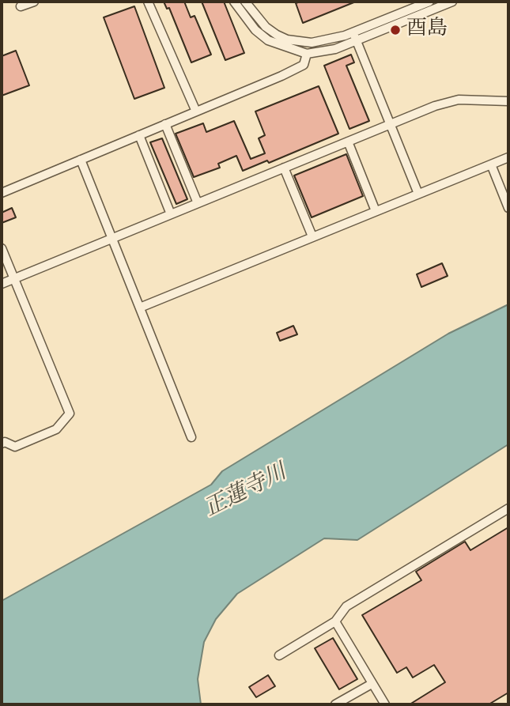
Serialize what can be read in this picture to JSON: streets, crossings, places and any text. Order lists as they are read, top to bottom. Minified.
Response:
{"water":["正蓮寺川"],"places":["酉島"]}
